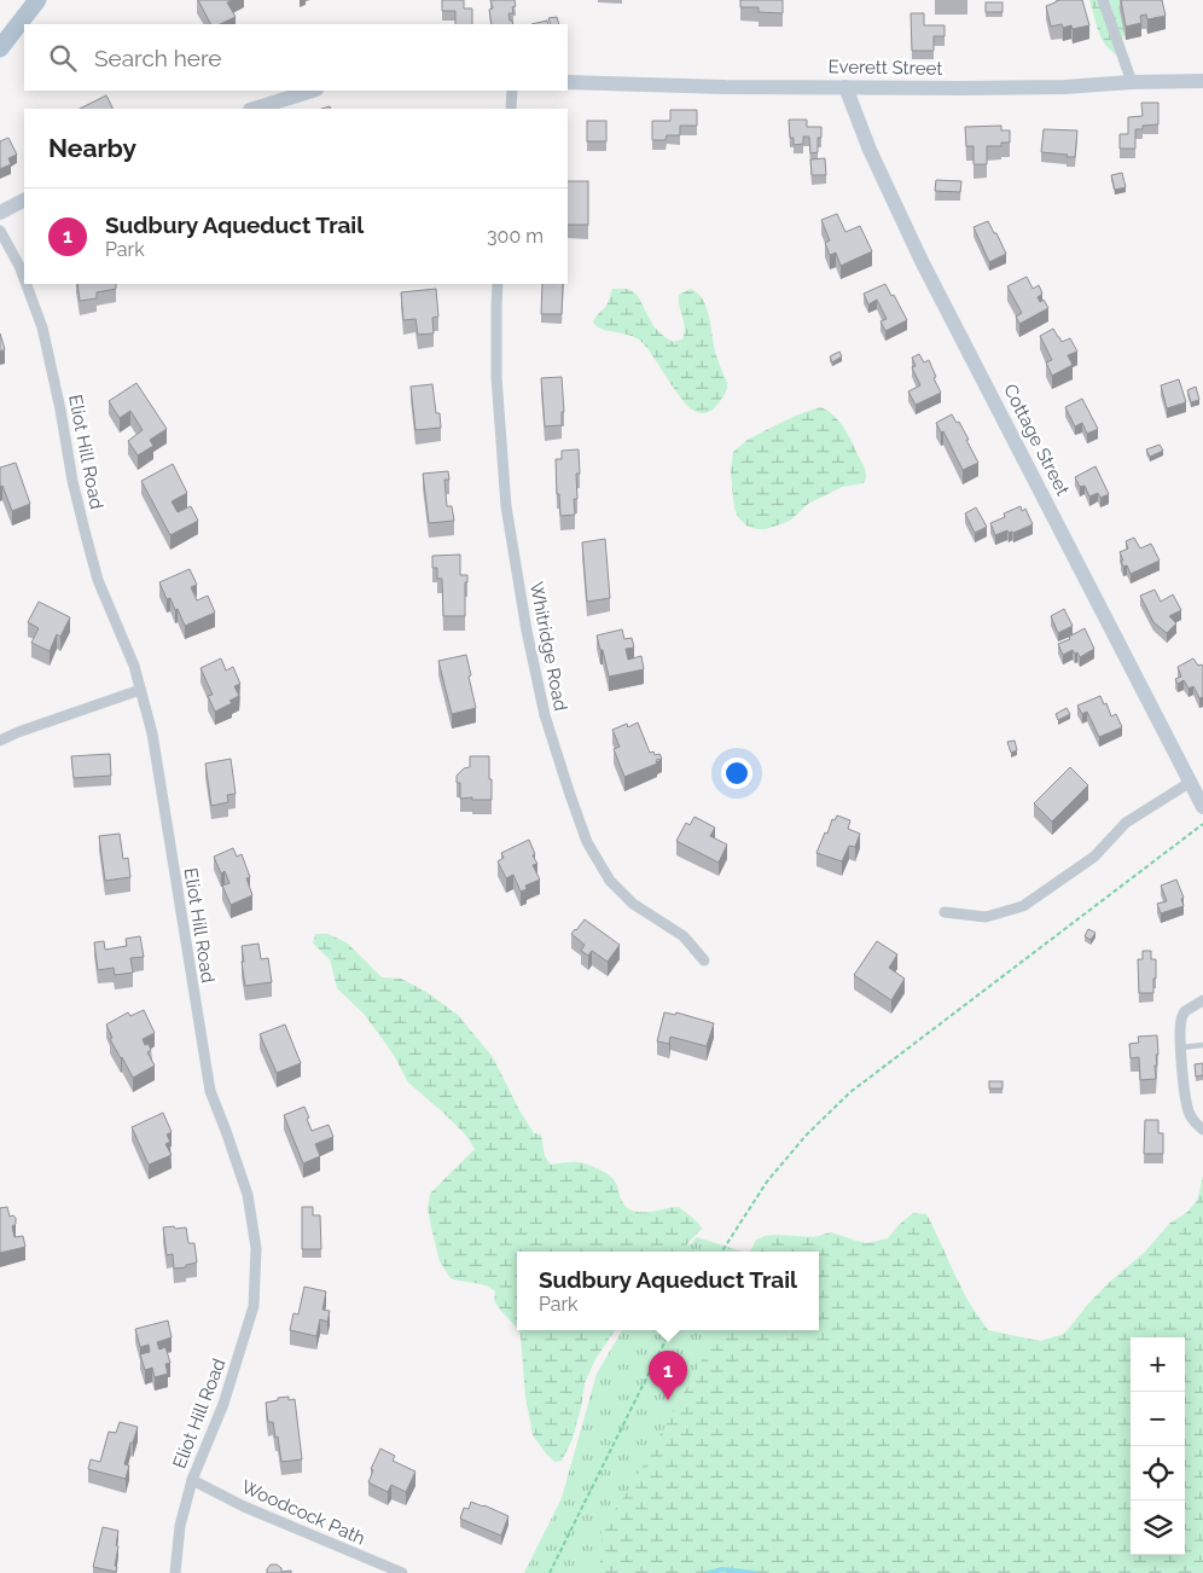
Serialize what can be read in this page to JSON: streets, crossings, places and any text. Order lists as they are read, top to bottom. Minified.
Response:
{"streets":{"street":["Everett Street","Cottage Street","Eliot Hill Road","Whitridge Road","Woodcock Path"]},"crossings":[["Everett Street","Cottage Street"],["Eliot Hill Road","Woodcock Path"]],"page":{"search":"Search here","heading":"Nearby","list":[{"mark":"1","name":"Sudbury Aqueduct Trail","note":"Park","value":"300 m"}],"popup":["Sudbury Aqueduct Trail","Park"],"map_buttons":["+","−"],"pins":"1"}}
